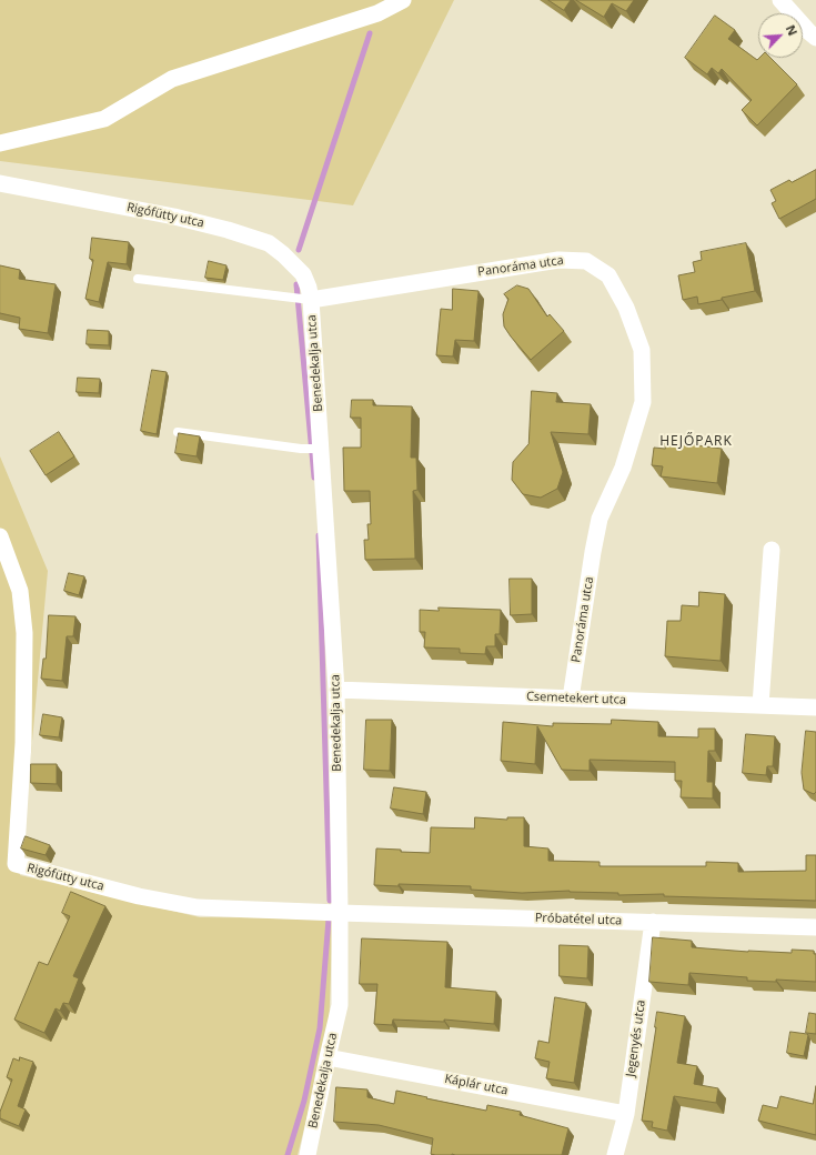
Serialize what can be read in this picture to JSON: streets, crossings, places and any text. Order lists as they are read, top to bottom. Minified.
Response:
{"streets":{"street":["Rigófütty utca","Panoráma utca","Benedekalja utca","Csemetekert utca","Próbatétel utca","Jegenyés utca","Káplár utca"]},"crossings":[["Rigófütty utca","Panoráma utca"],["Rigófütty utca","Benedekalja utca"],["Rigófütty utca","Próbatétel utca"],["Panoráma utca","Benedekalja utca"],["Panoráma utca","Csemetekert utca"],["Benedekalja utca","Csemetekert utca"],["Benedekalja utca","Próbatétel utca"],["Benedekalja utca","Káplár utca"],["Próbatétel utca","Jegenyés utca"],["Jegenyés utca","Káplár utca"]],"districts":["HEJŐPARK"],"north":"top right"}
